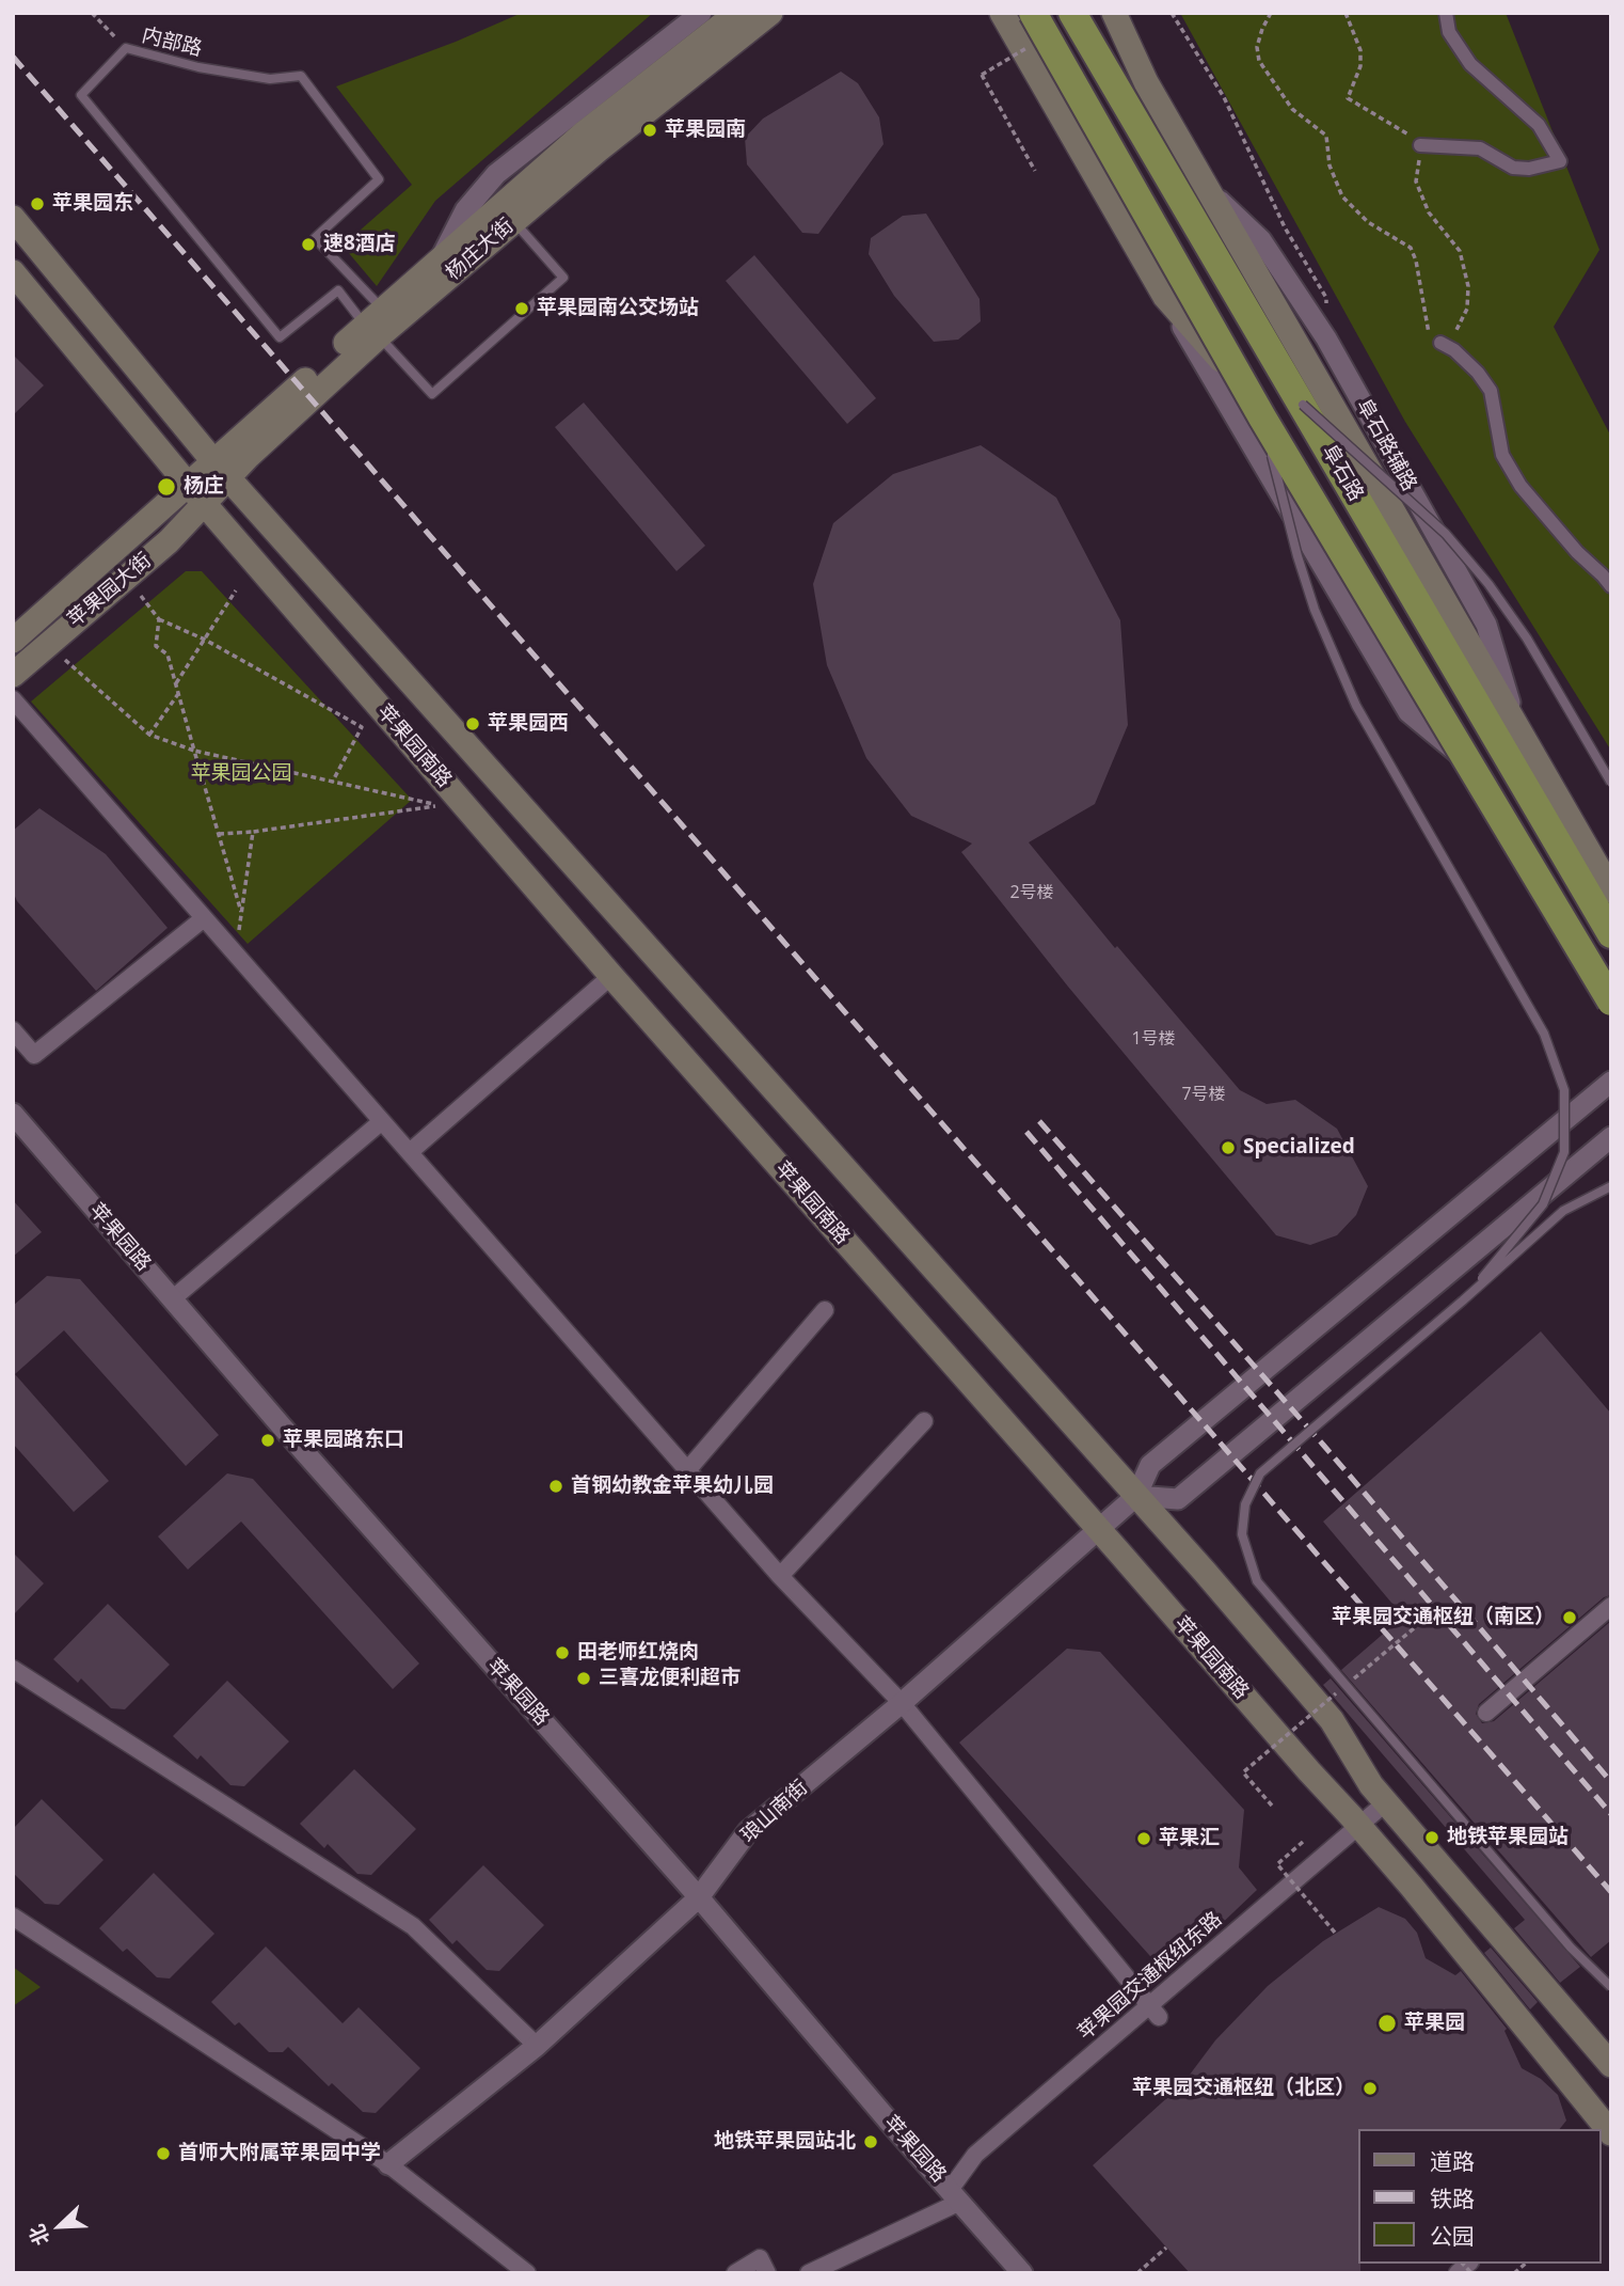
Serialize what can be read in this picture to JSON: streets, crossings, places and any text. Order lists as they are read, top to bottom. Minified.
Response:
{"streets":{"highway":["阜石路"],"main road":["杨庄大街","苹果园大街","苹果园南路"],"street":["苹果园路","琅山南街","苹果园交通枢纽东路"],"lane":["内部路"]},"crossings":[["内部路","杨庄大街"],["杨庄大街","苹果园大街"],["杨庄大街","苹果园南路"],["苹果园大街","苹果园南路"],["苹果园南路","琅山南街"],["苹果园南路","苹果园交通枢纽东路"],["苹果园路","琅山南街"],["苹果园路","苹果园交通枢纽东路"]],"parks":["苹果园公园"],"places":["苹果园南","苹果园东","速8酒店","苹果园南公交场站","杨庄","苹果园西","Specialized","苹果园路东口","首钢幼教金苹果幼儿园","苹果园交通枢纽（南区）","田老师红烧肉","三喜龙便利超市","地铁苹果园站","苹果汇","苹果园","苹果园交通枢纽（北区）","地铁苹果园站北","首师大附属苹果园中学"],"house_numbers":["2号楼","1号楼","7号楼"],"legend":["道路","铁路","公园"],"north":"bottom left"}
